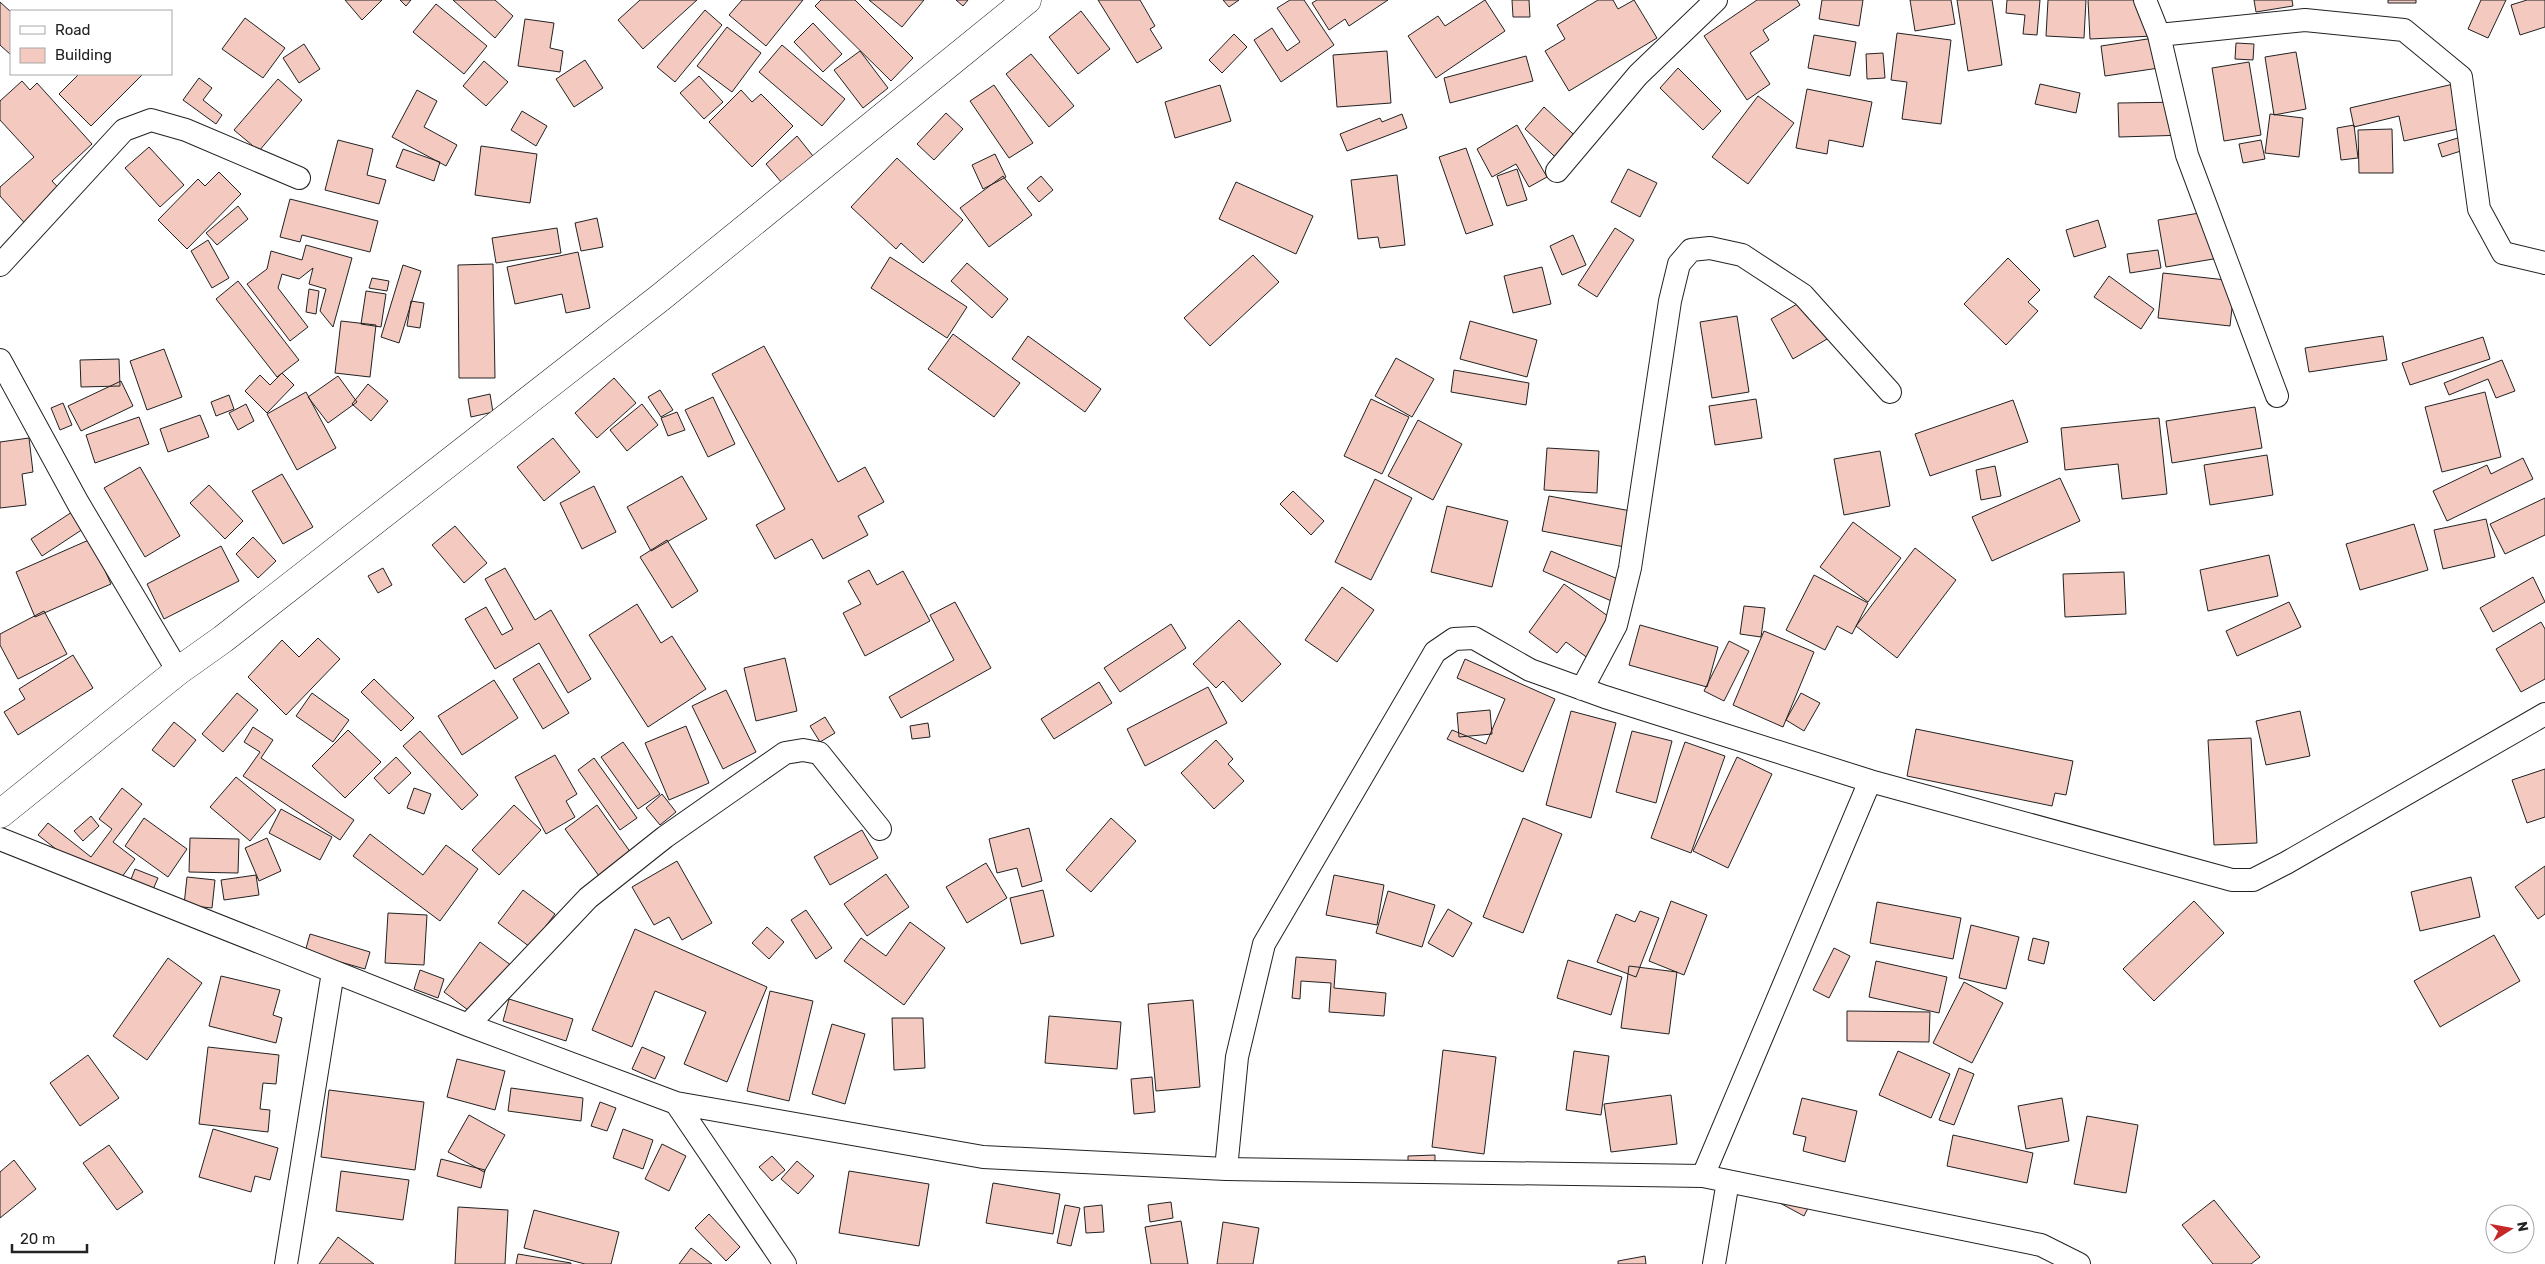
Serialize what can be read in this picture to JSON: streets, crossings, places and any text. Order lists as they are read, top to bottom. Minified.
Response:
{"legend":["Road","Building"],"scale_bar":"20 m","north":"right"}
